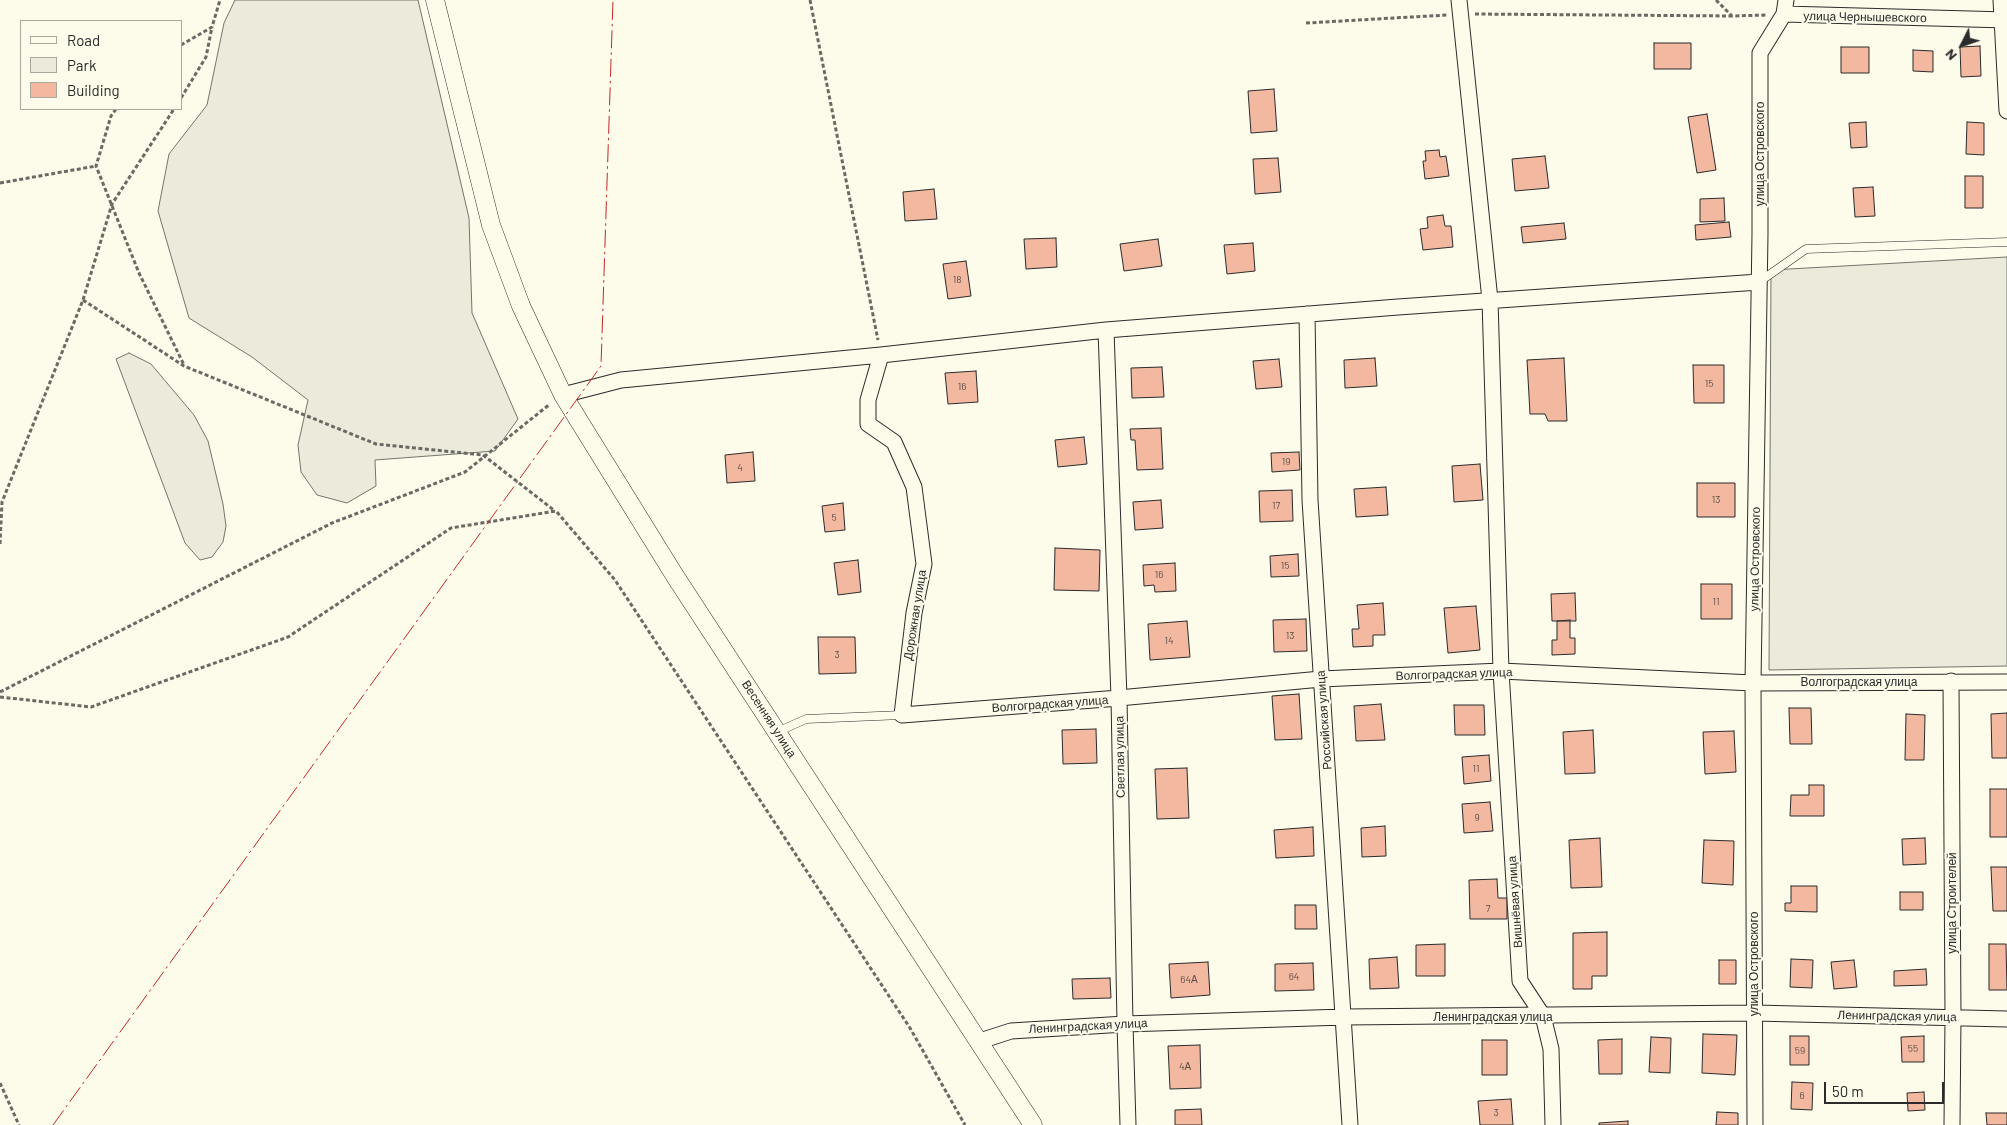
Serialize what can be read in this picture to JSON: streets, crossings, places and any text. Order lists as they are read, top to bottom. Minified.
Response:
{"streets":{"street":["улица Чернышевского","улица Островского","Дорожная улица","Волгоградская улица","Весенняя улица","Российская улица","Светлая улица","Вишнёвая улица","улица Строителей","Ленинградская улица"]},"crossings":[["улица Чернышевского","улица Островского"],["улица Островского","Волгоградская улица"],["улица Островского","Ленинградская улица"],["Дорожная улица","Волгоградская улица"],["Волгоградская улица","Российская улица"],["Волгоградская улица","Светлая улица"],["Волгоградская улица","Вишнёвая улица"],["Волгоградская улица","улица Строителей"],["Весенняя улица","Ленинградская улица"],["Российская улица","Ленинградская улица"],["Светлая улица","Ленинградская улица"],["Вишнёвая улица","Ленинградская улица"],["улица Строителей","Ленинградская улица"]],"house_numbers":["18","15","16","19","4","13","17","5","15","16","11","13","14","3","11","9","7","64","64А","55","59","4А","6","3"],"legend":["Road","Park","Building"],"scale_bar":"50 m","north":"bottom left"}
